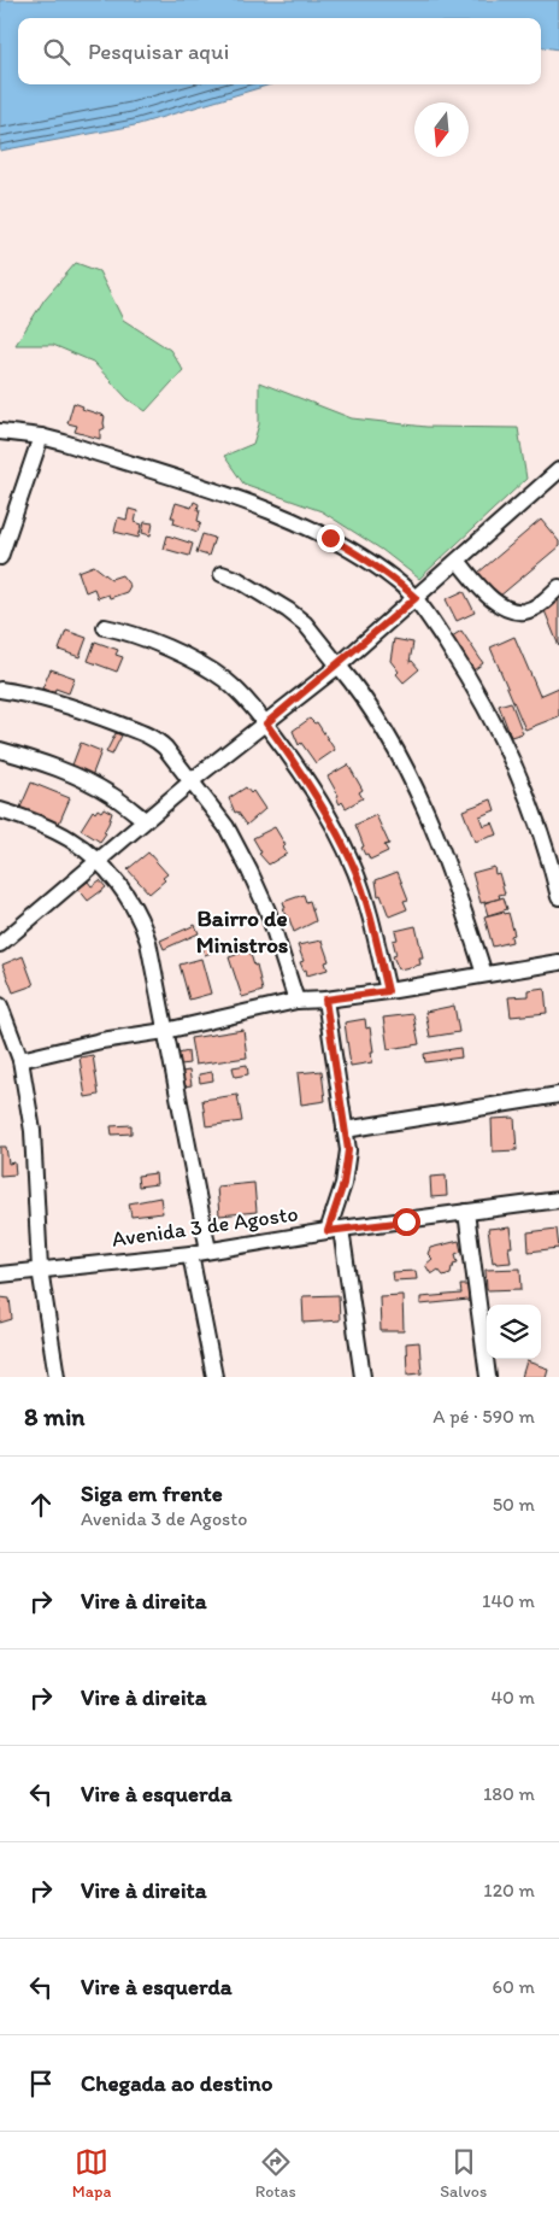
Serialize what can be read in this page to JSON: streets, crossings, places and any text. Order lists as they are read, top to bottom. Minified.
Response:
{"streets":{"street":["Avenida 3 de Agosto"]},"districts":["Bairro de Ministros"],"north":"bottom","page":{"search":"Pesquisar aqui","heading":["8 min","A pé · 590 m"],"list":[["Siga em frente","Avenida 3 de Agosto","50 m"],["Vire à direita","140 m"],["Vire à direita","40 m"],["Vire à esquerda","180 m"],["Vire à direita","120 m"],["Vire à esquerda","60 m"],"Chegada ao destino"],"nav":["Mapa","Rotas","Salvos"]}}
